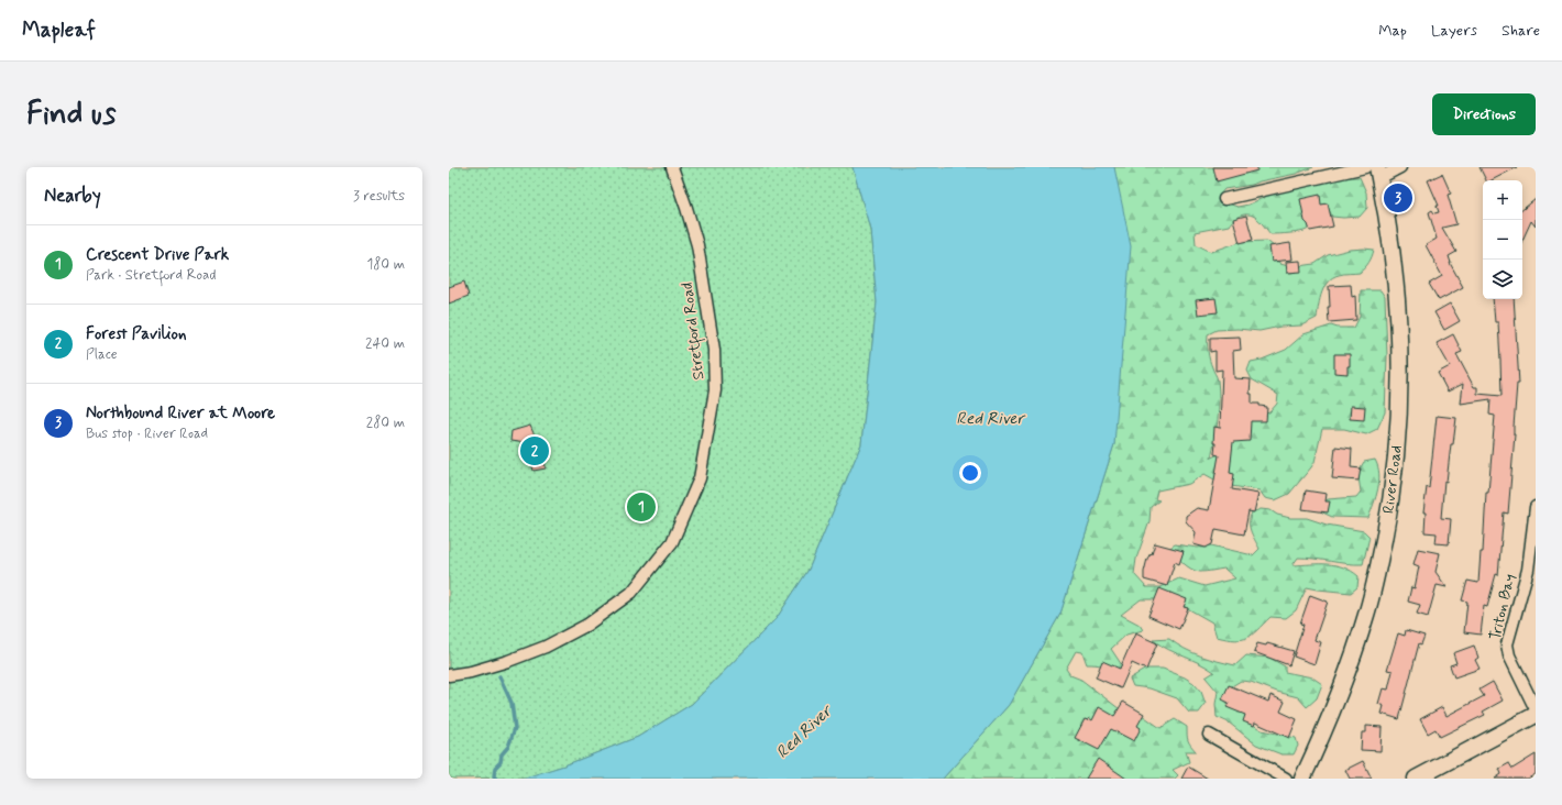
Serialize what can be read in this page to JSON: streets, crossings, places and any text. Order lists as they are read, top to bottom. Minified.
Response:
{"streets":{"street":["Stretford Road","River Road","Triton Bay"]},"water":["Red River"],"page":{"header":"Mapleaf","nav":["Map","Layers","Share"],"buttons":"Directions","title":"Find us","heading":["Nearby","3 results"],"map_buttons":["+","−"],"pins":["3","2","1"],"list":[{"mark":"1","name":"Crescent Drive Park","note":"Park · Stretford Road","value":"180 m"},{"mark":"2","name":"Forest Pavilion","note":"Place","value":"240 m"},{"mark":"3","name":"Northbound River at Moore","note":"Bus stop · River Road","value":"280 m"}]}}
